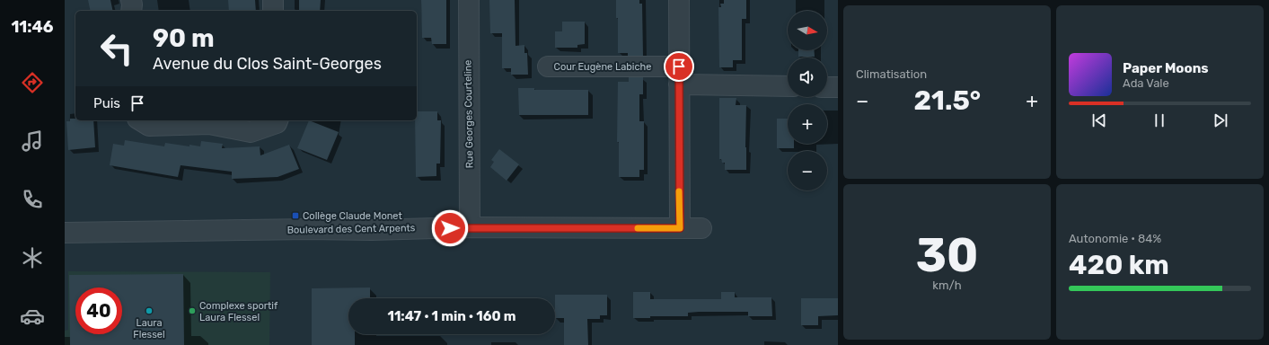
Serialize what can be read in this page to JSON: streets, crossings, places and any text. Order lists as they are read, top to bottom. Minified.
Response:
{"streets":{"street":["Cour Eugène Labiche","Rue Georges Courteline","Boulevard des Cent Arpents"]},"crossings":[["Rue Georges Courteline","Boulevard des Cent Arpents"]],"places":{"transit":["Collège Claude Monet"],"other":["Laura Flessel","Complexe sportif Laura Flessel"]},"north":"right","page":{"tabs":"11:46","tile":["Climatisation",["30","km/h"],["Autonomie · 84%","420 km"]],"map_buttons":["+","−"],"turn":["90 m","Avenue du Clos Saint-Georges"],"song":["Paper Moons","Ada Vale"],"then":"Puis","heat":["−","21.5°","+"],"limit":"40","trip":"11:47 · 1 min · 160 m"}}
